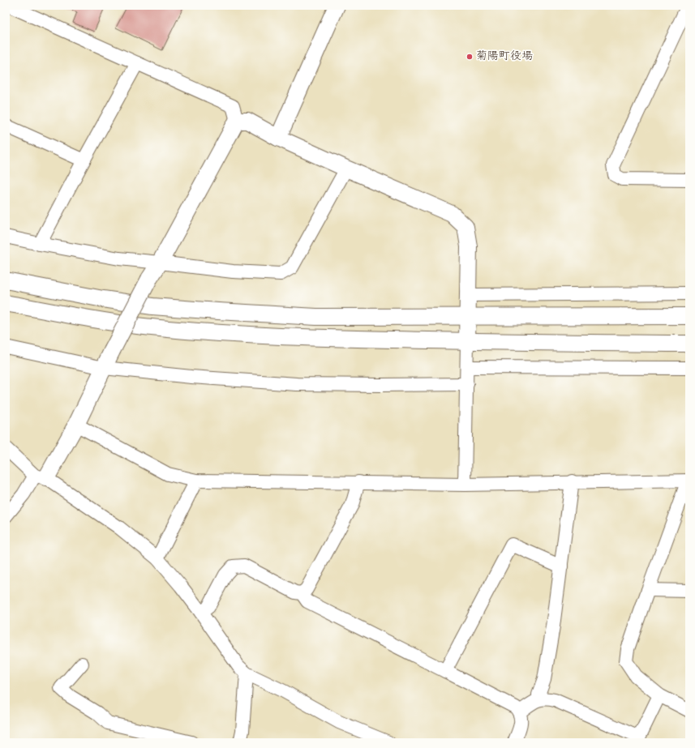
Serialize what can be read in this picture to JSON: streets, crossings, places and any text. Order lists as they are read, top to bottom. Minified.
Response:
{"places":["菊陽町役場"]}
